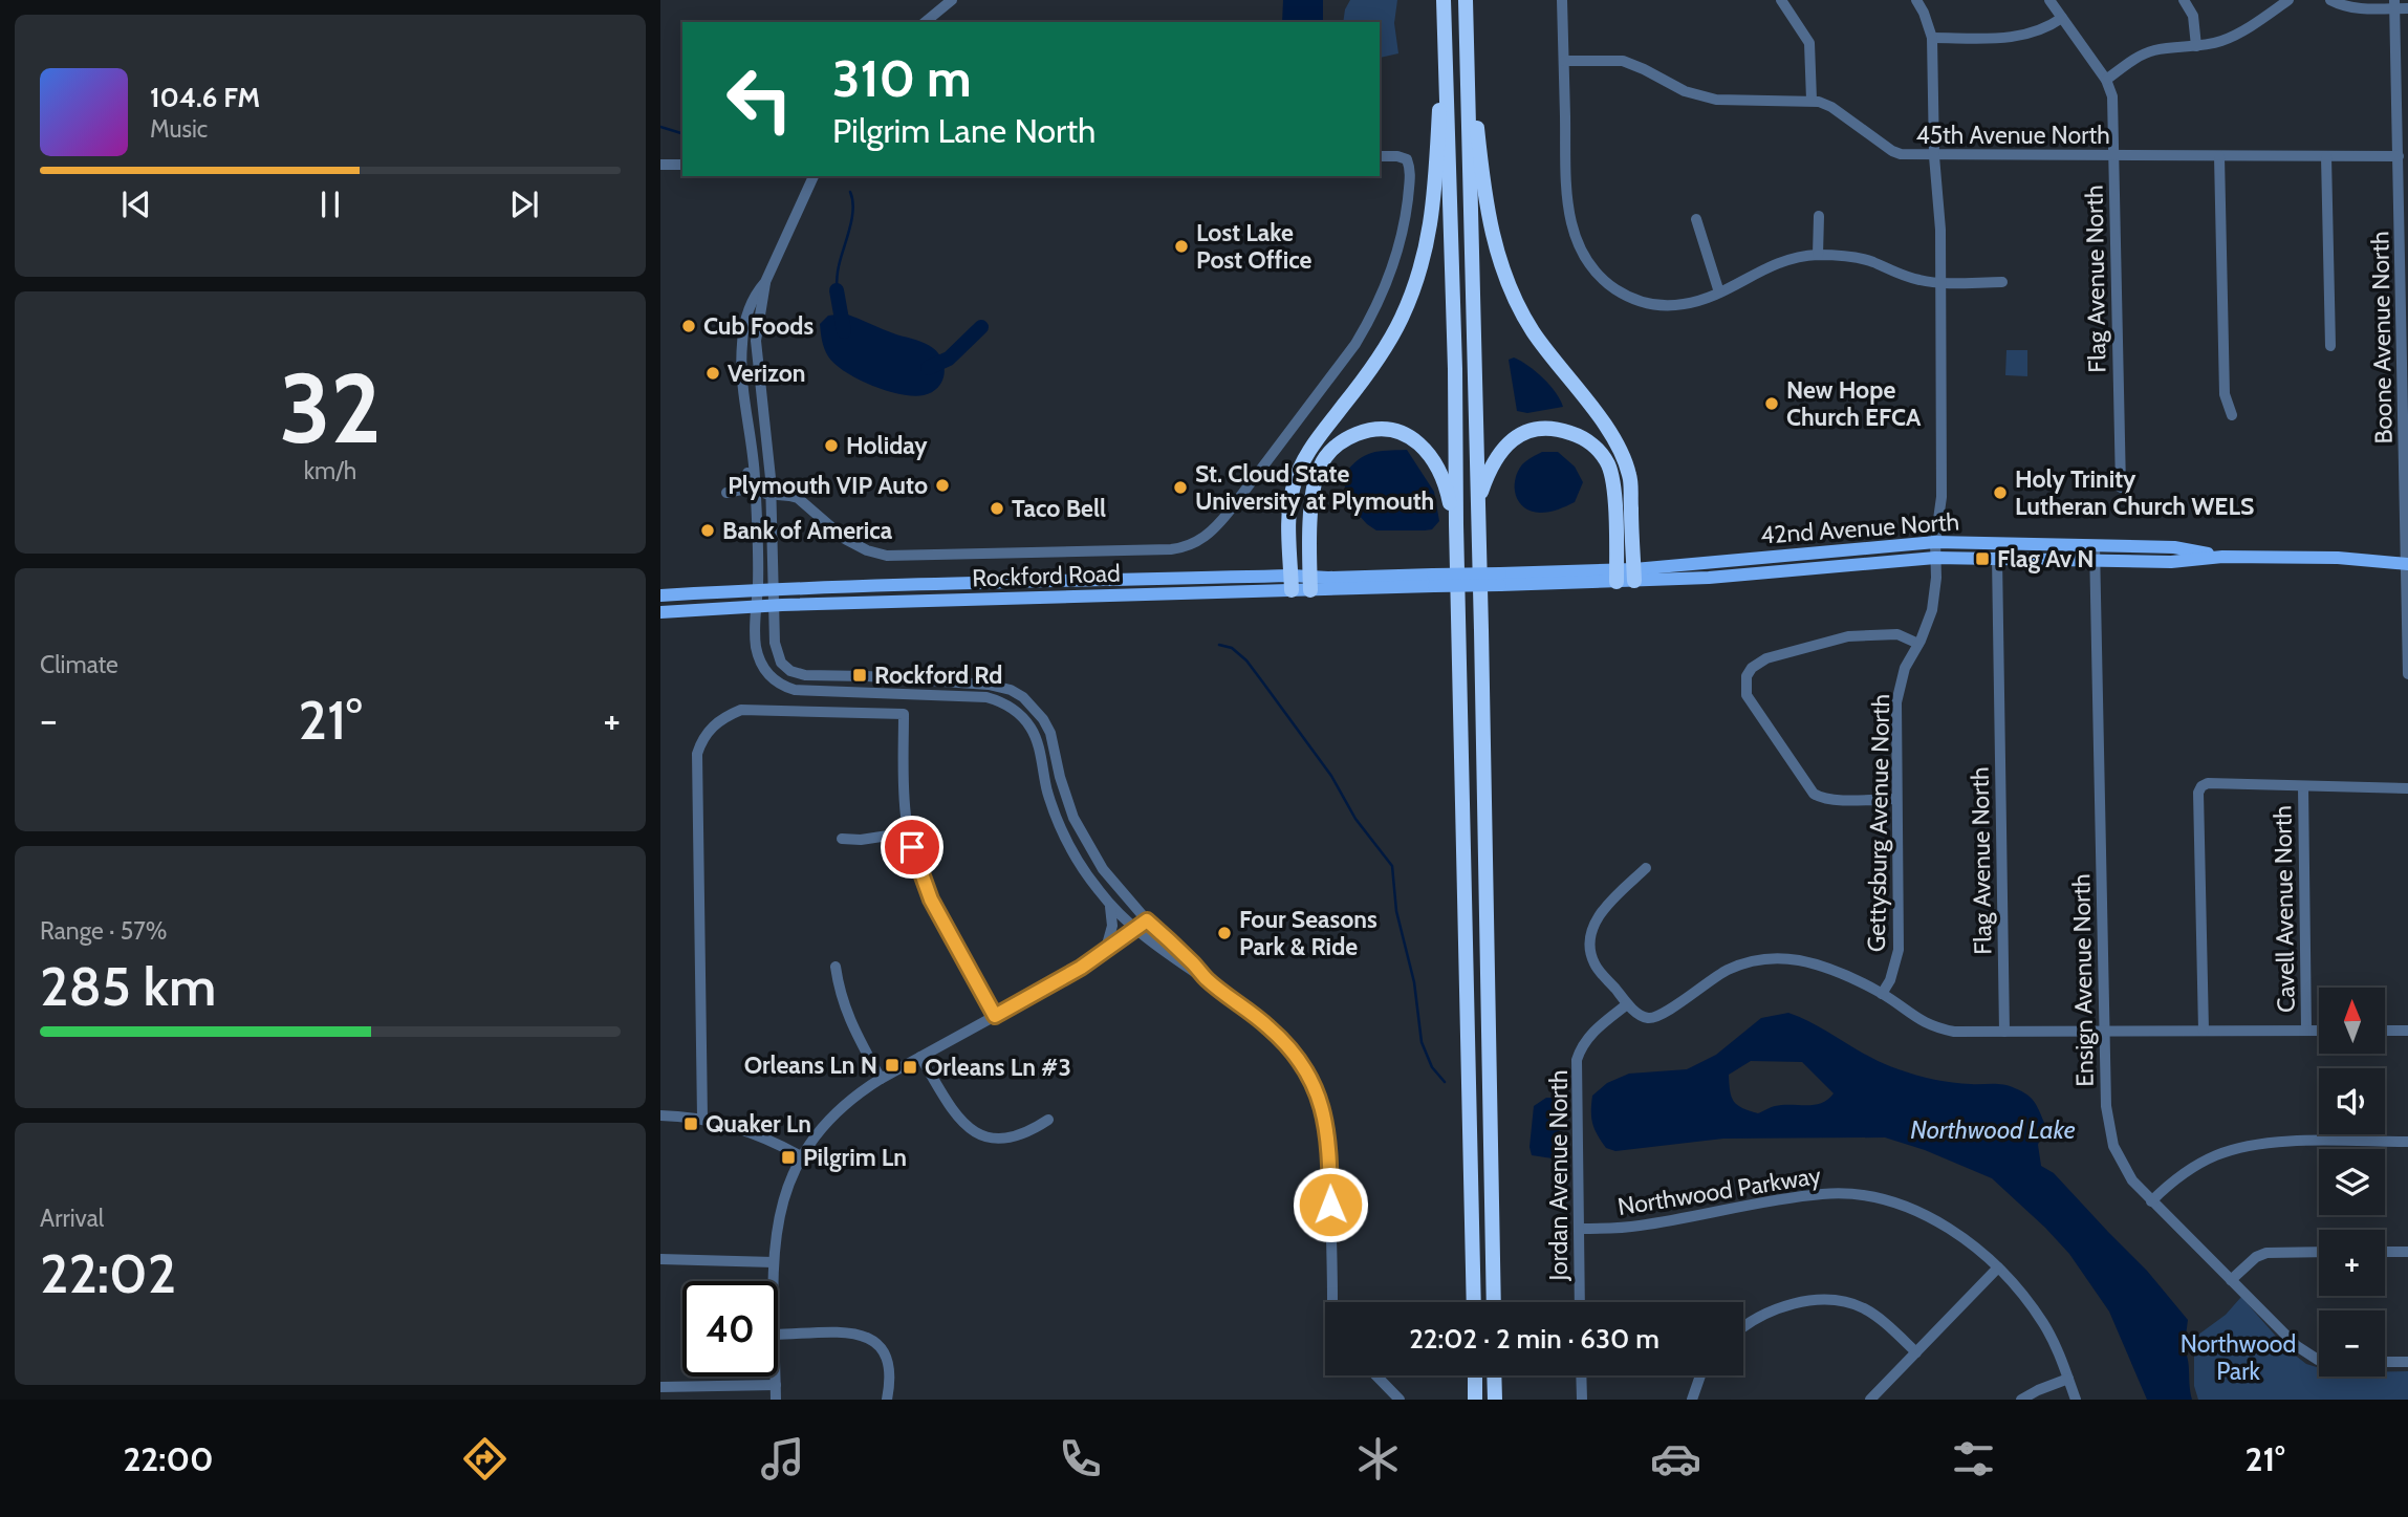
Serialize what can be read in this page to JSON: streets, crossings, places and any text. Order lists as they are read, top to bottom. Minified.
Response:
{"streets":{"main road":["42nd Avenue North","Rockford Road"],"street":["45th Avenue North","Flag Avenue North","Boone Avenue North","Gettysburg Avenue North","Cavell Avenue North","Ensign Avenue North","Jordan Avenue North","Northwood Parkway"]},"crossings":[["45th Avenue North","Flag Avenue North"],["45th Avenue North","Boone Avenue North"],["45th Avenue North","Gettysburg Avenue North"],["Flag Avenue North","42nd Avenue North"],["Boone Avenue North","42nd Avenue North"],["42nd Avenue North","Rockford Road"],["42nd Avenue North","Gettysburg Avenue North"],["42nd Avenue North","Ensign Avenue North"],["Jordan Avenue North","Northwood Parkway"]],"water":["Northwood Lake"],"parks":["Northwood Park"],"places":{"other":["Lost Lake Post Office","Cub Foods","Verizon","New Hope Church EFCA","Holiday","Plymouth VIP Auto","St. Cloud State University at Plymouth","Holy Trinity Lutheran Church WELS","Taco Bell","Bank of America","Four Seasons Park & Ride"],"transit":["Flag Av N","Rockford Rd","Orleans Ln N","Orleans Ln #3","Quaker Ln","Pilgrim Ln"]},"north":"top","page":{"turn":["310 m","Pilgrim Lane North"],"song":["104.6 FM","Music"],"tile":[["32","km/h"],"Climate",["Range · 57%","285 km"],["Arrival","22:02"]],"heat":["−","21°","+"],"map_buttons":["+","−"],"limit":"40","trip":"22:02 · 2 min · 630 m","tabs":["22:00","21°"]}}
